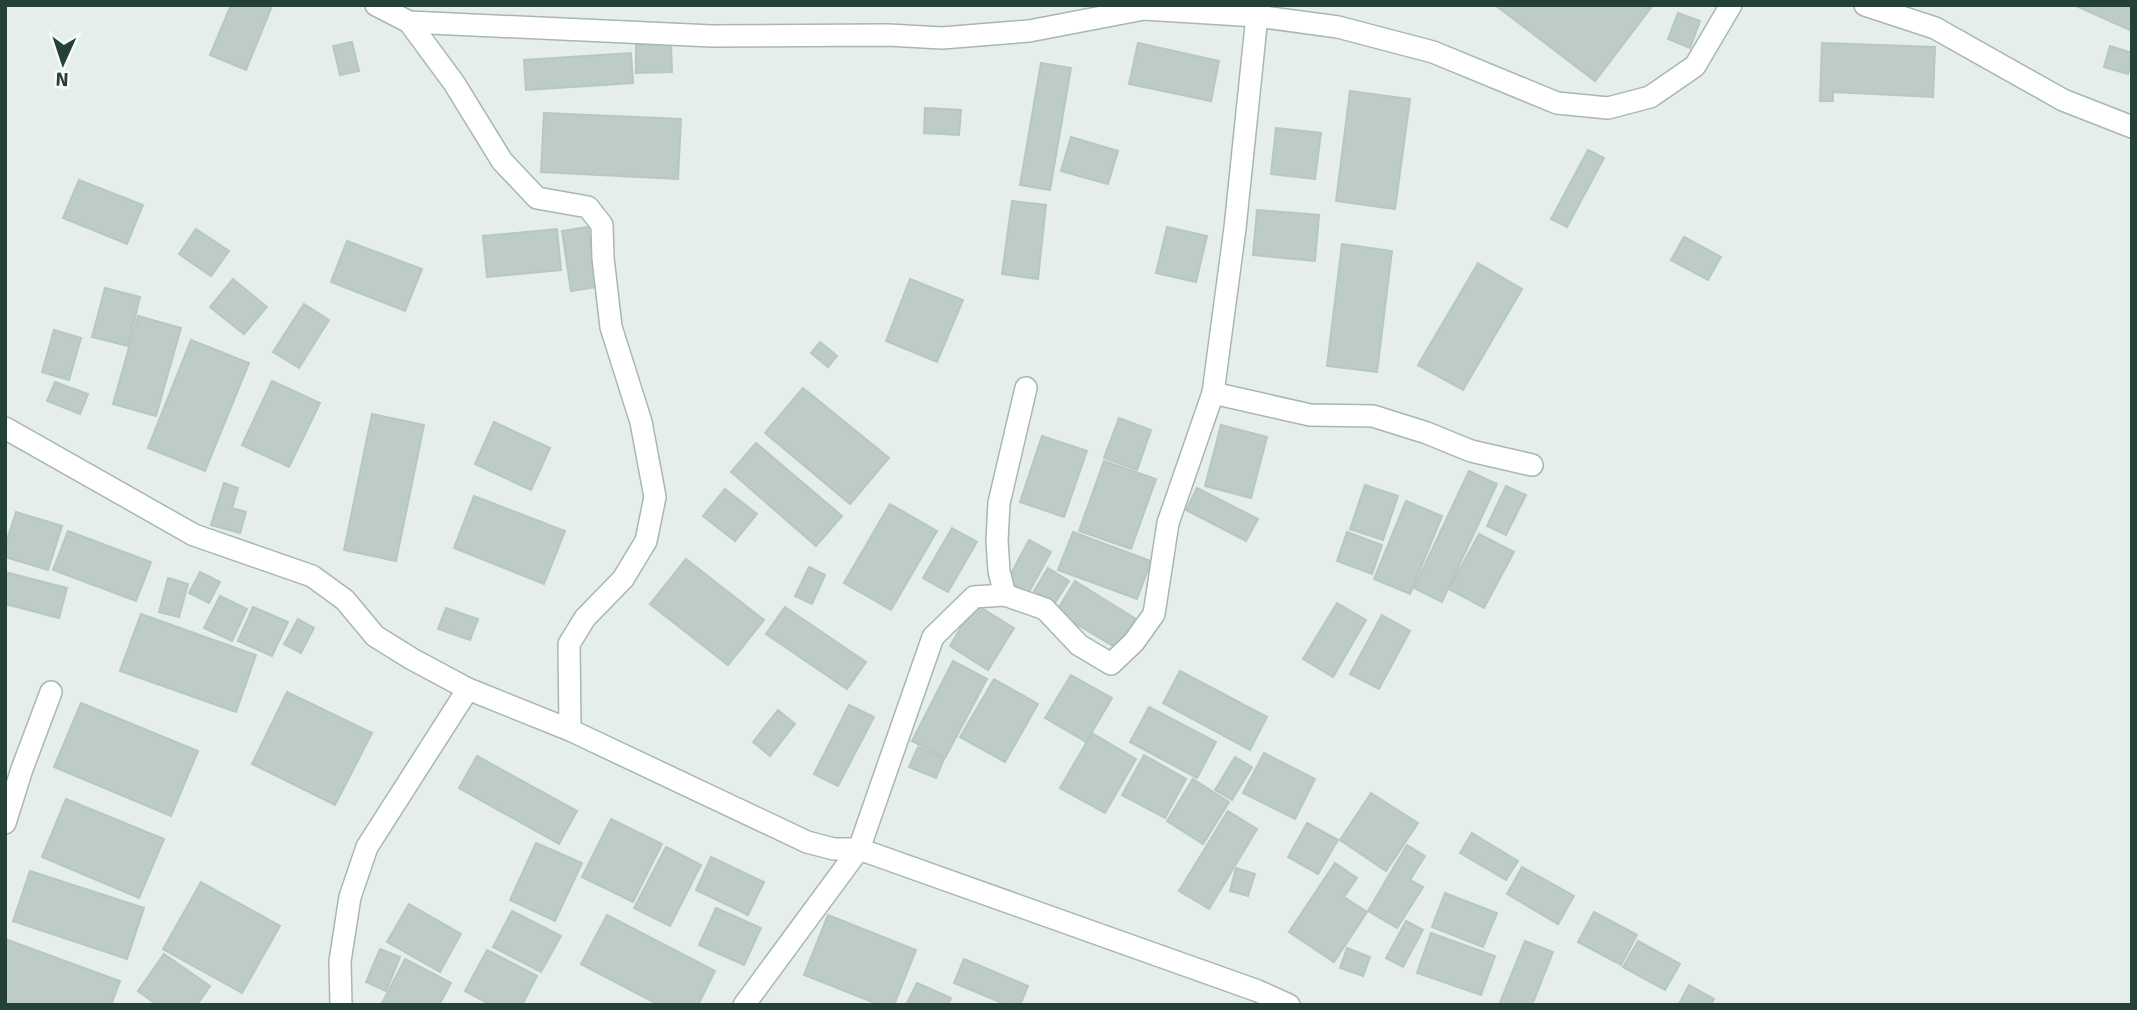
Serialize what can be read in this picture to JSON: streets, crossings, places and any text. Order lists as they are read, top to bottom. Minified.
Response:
{"north":"bottom"}
